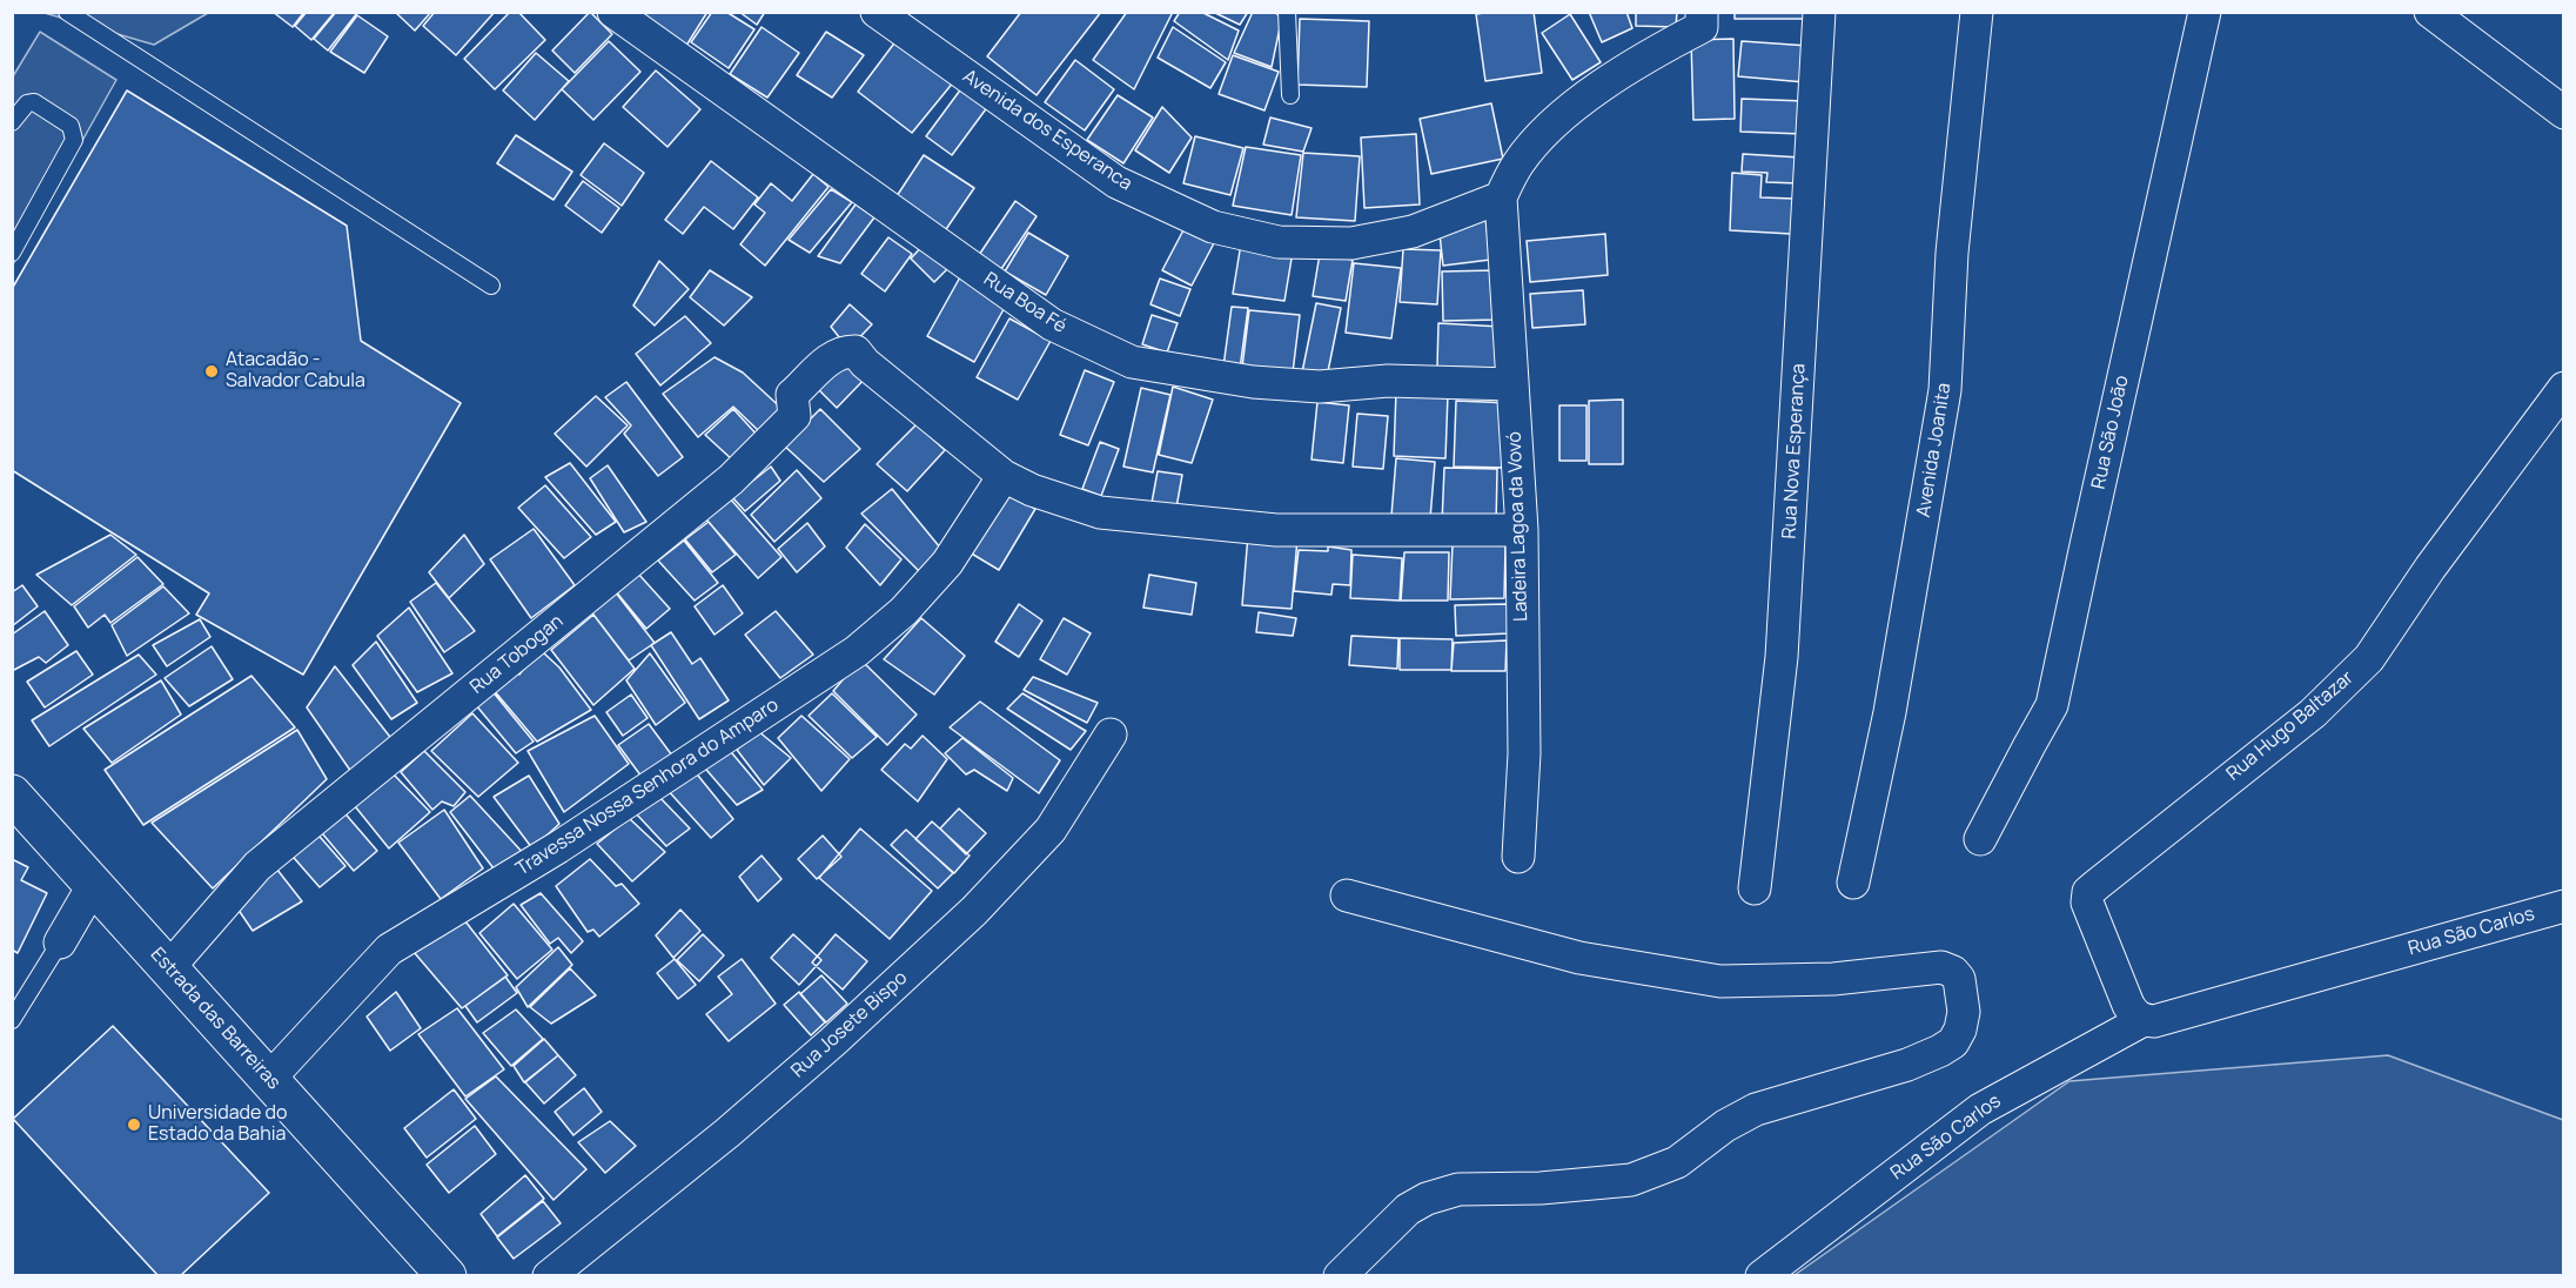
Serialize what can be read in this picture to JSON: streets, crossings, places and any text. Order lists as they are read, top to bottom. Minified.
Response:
{"streets":{"main road":["Estrada das Barreiras"],"street":["Avenida dos Esperanca","Rua Boa Fé","Rua São João","Avenida Joanita","Rua Nova Esperança","Ladeira Lagoa da Vovó","Rua Tobogan","Rua Hugo Baltazar","Travessa Nossa Senhora do Amparo","Rua São Carlos","Rua Josete Bispo"]},"crossings":[["Avenida dos Esperanca","Ladeira Lagoa da Vovó"],["Rua Boa Fé","Ladeira Lagoa da Vovó"],["Rua Tobogan","Travessa Nossa Senhora do Amparo"],["Rua Tobogan","Estrada das Barreiras"],["Rua Hugo Baltazar","Rua São Carlos"],["Travessa Nossa Senhora do Amparo","Estrada das Barreiras"]],"places":["Atacadão - Salvador Cabula","Universidade do Estado da Bahia"]}
